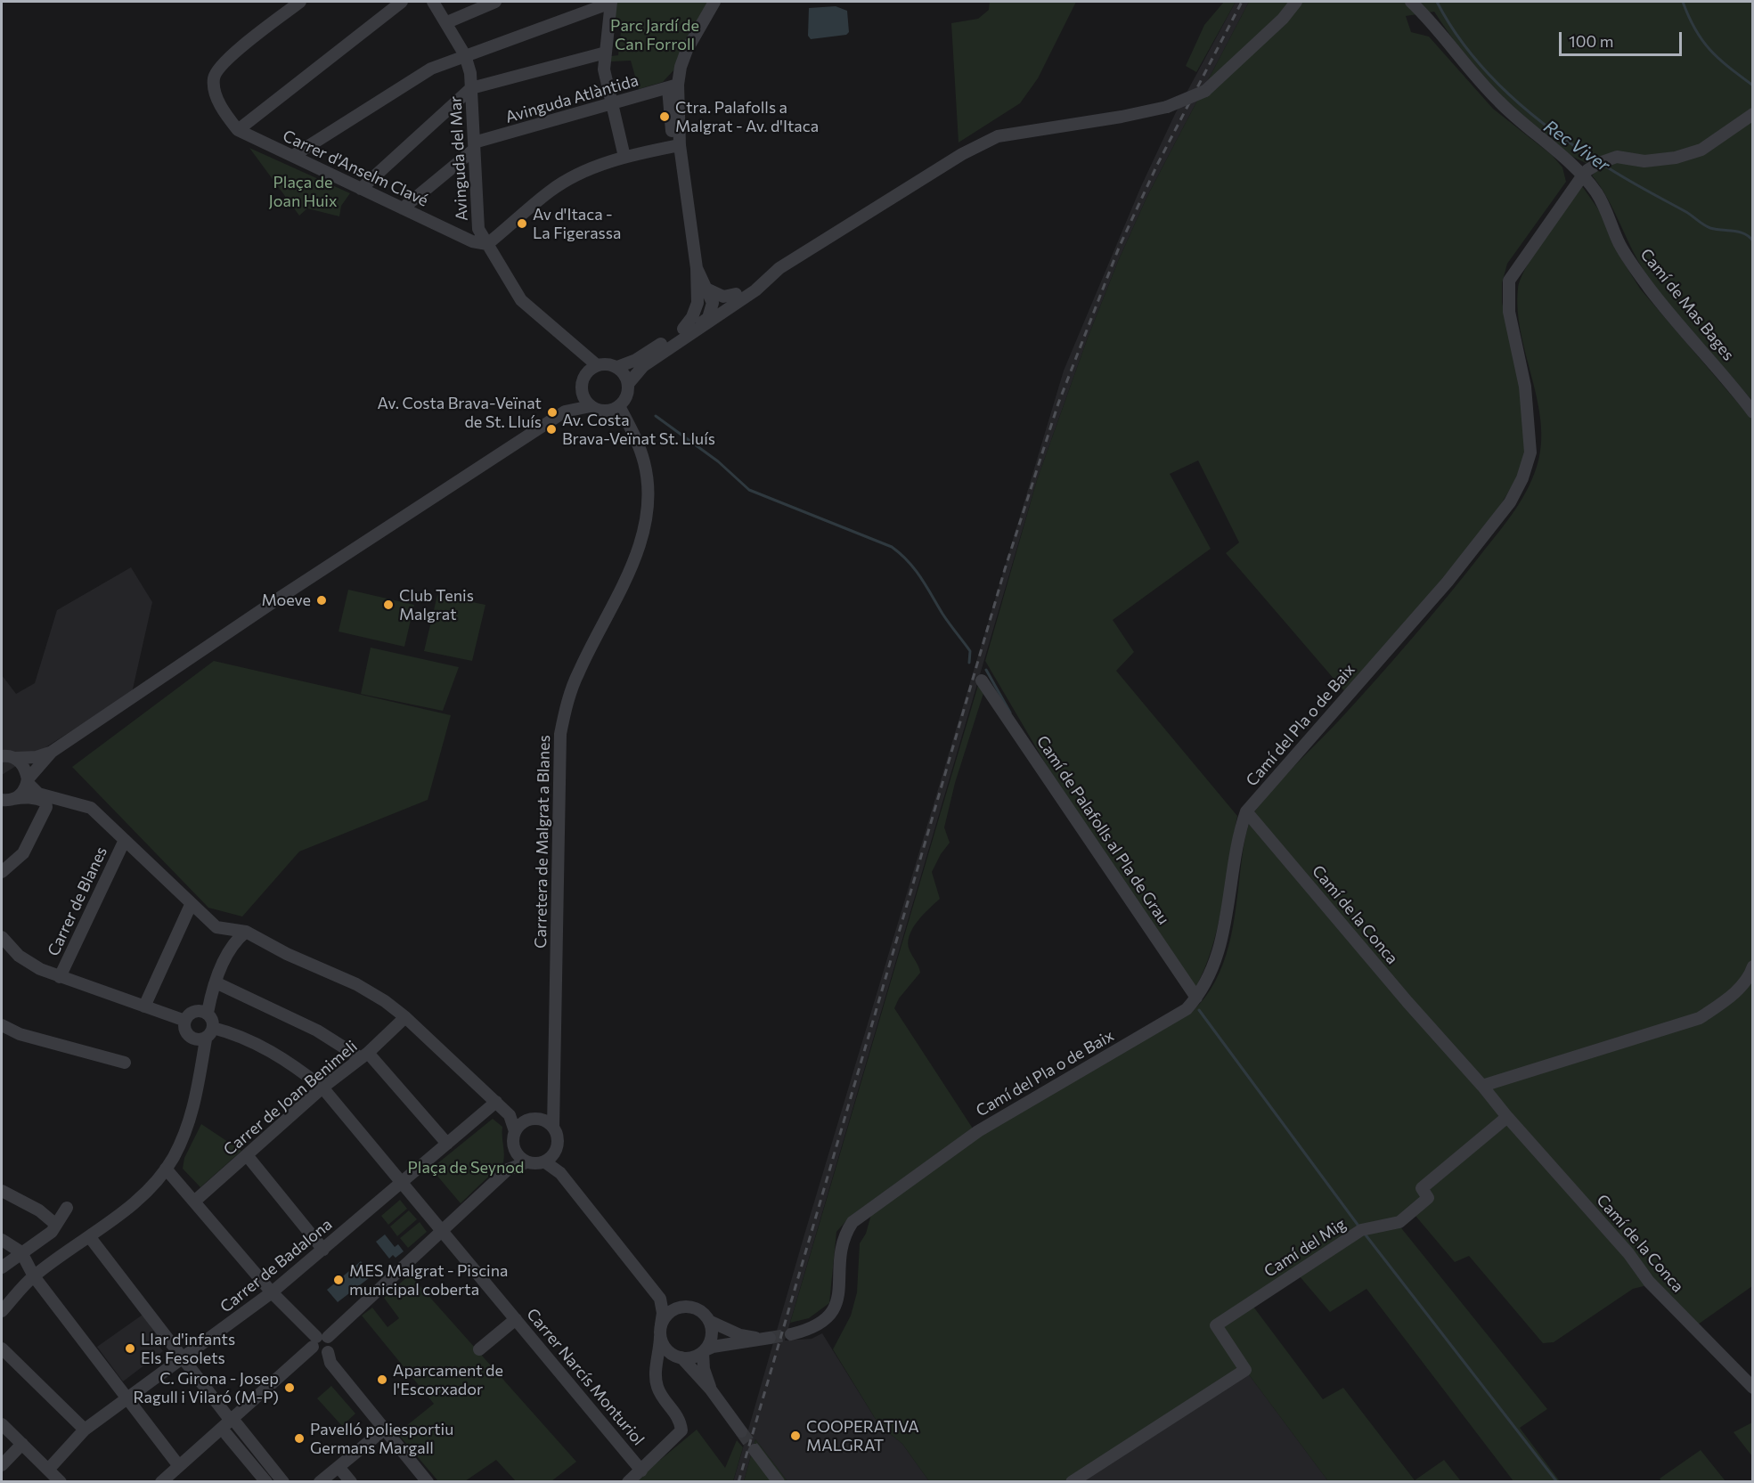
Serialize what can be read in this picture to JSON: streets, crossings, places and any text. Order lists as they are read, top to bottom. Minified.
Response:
{"streets":{"street":["Avinguda Atlàntida","Avinguda del Mar","Carrer d'Anselm Clavé","Camí de Mas Bages","Camí del Pla o de Baix","Camí de Palafolls al Pla de Grau","Carretera de Malgrat a Blanes","Carrer de Blanes","Camí de la Conca","Carrer de Joan Benimeli","Camí del Mig","Carrer de Badalona","Carrer Narcís Monturiol"]},"crossings":[["Avinguda Atlàntida","Avinguda del Mar"],["Avinguda del Mar","Carrer d'Anselm Clavé"],["Avinguda del Mar","Carretera de Malgrat a Blanes"],["Camí de Mas Bages","Camí del Pla o de Baix"],["Camí del Pla o de Baix","Camí de Palafolls al Pla de Grau"],["Camí del Pla o de Baix","Camí de la Conca"],["Camí de la Conca","Camí del Mig"],["Carrer de Joan Benimeli","Carrer Narcís Monturiol"],["Carrer de Badalona","Carrer Narcís Monturiol"]],"water":["Rec Viver"],"parks":["Parc Jardí de Can Forroll","Plaça de Joan Huix","Plaça de Seynod"],"places":["Ctra. Palafolls a Malgrat - Av. d'Itaca","Av d'Itaca - La Figerassa","Av. Costa Brava-Veïnat de St. Lluís","Av. Costa Brava-Veïnat St. Lluís","Moeve","Club Tenis Malgrat","MES Malgrat - Piscina municipal coberta","Llar d'infants Els Fesolets","Aparcament de l'Escorxador","C. Girona - Josep Ragull i Vilaró (M-P)","COOPERATIVA MALGRAT","Pavelló poliesportiu Germans Margall"],"scale_bar":"100 m"}
